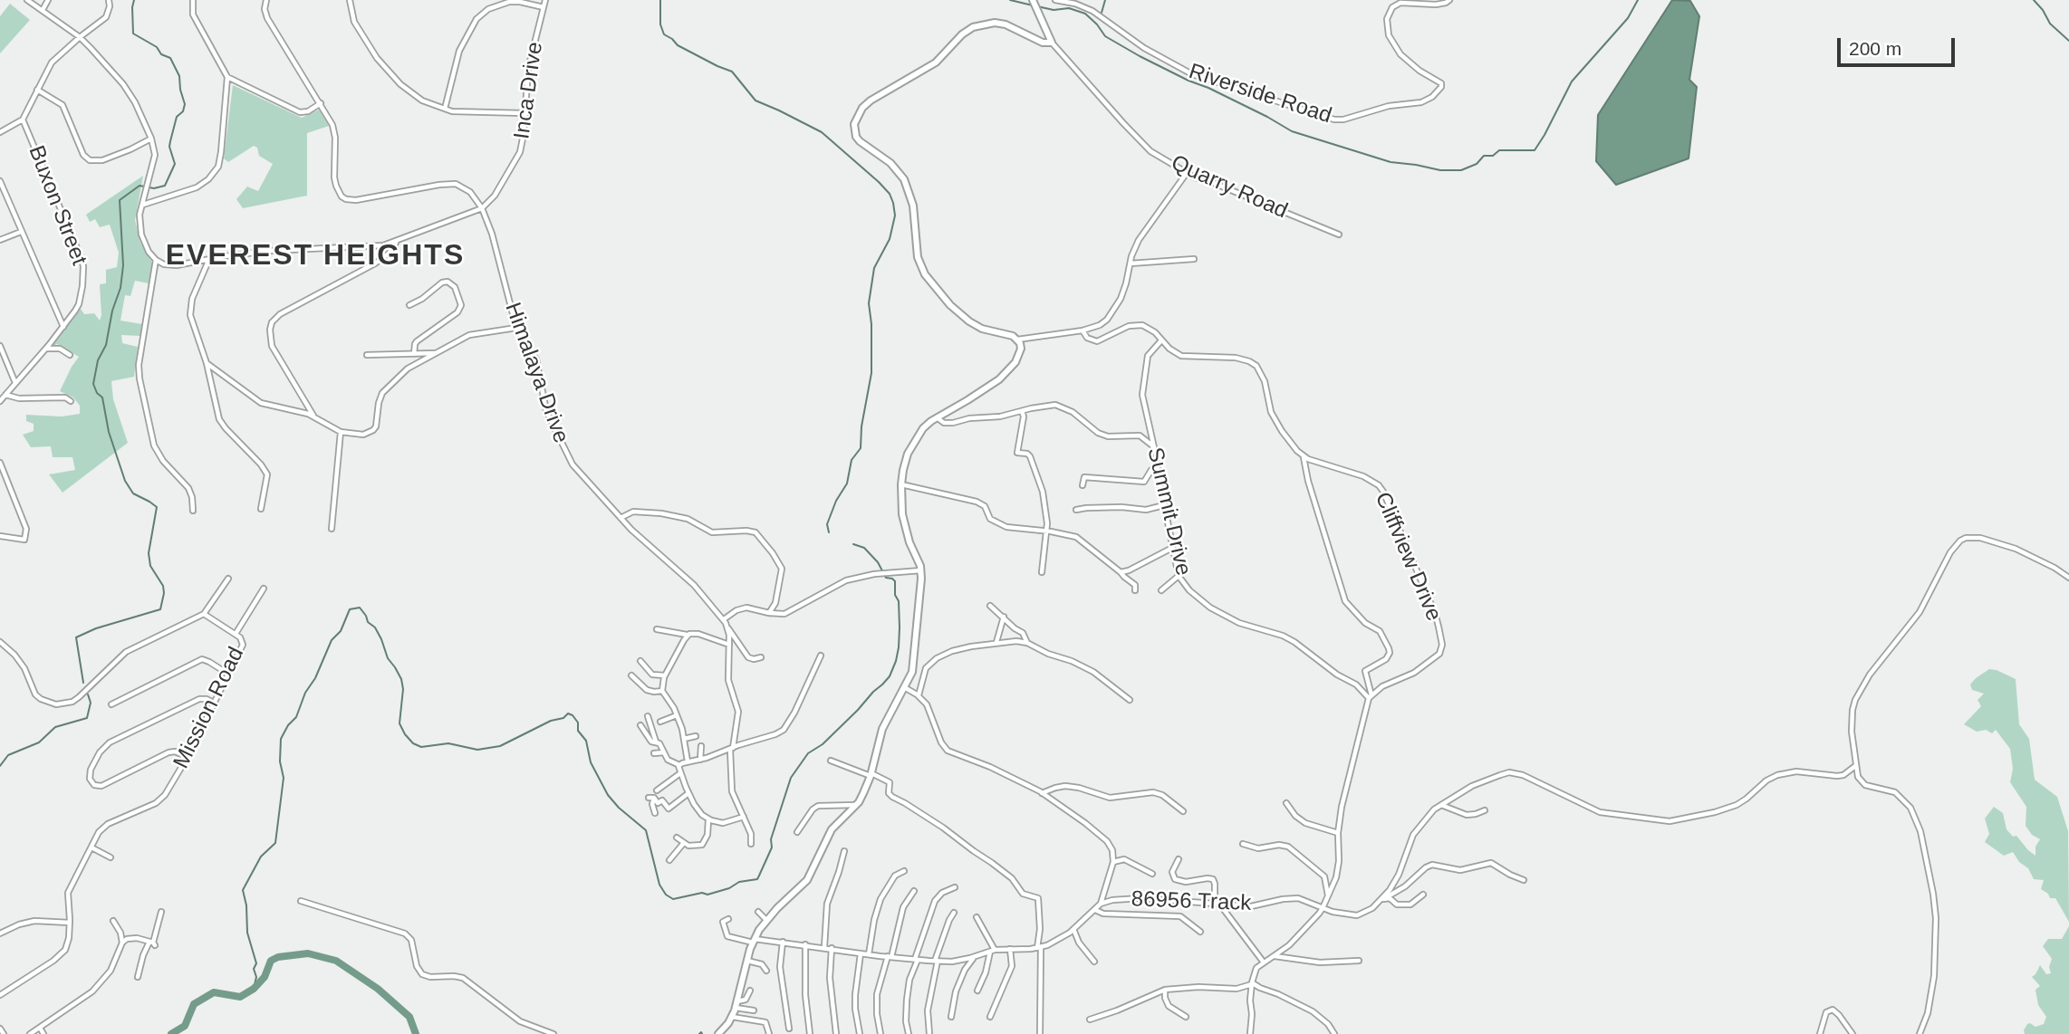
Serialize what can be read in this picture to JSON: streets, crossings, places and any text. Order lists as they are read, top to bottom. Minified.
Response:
{"streets":{"street":["Inca Drive","Riverside Road","Quarry Road","Buxon Street","Himalaya Drive","Summit Drive","Cliffview Drive","Mission Road","86956 Track"]},"crossings":[["Inca Drive","Himalaya Drive"],["Summit Drive","Cliffview Drive"]],"districts":["EVEREST HEIGHTS"],"scale_bar":"200 m"}
